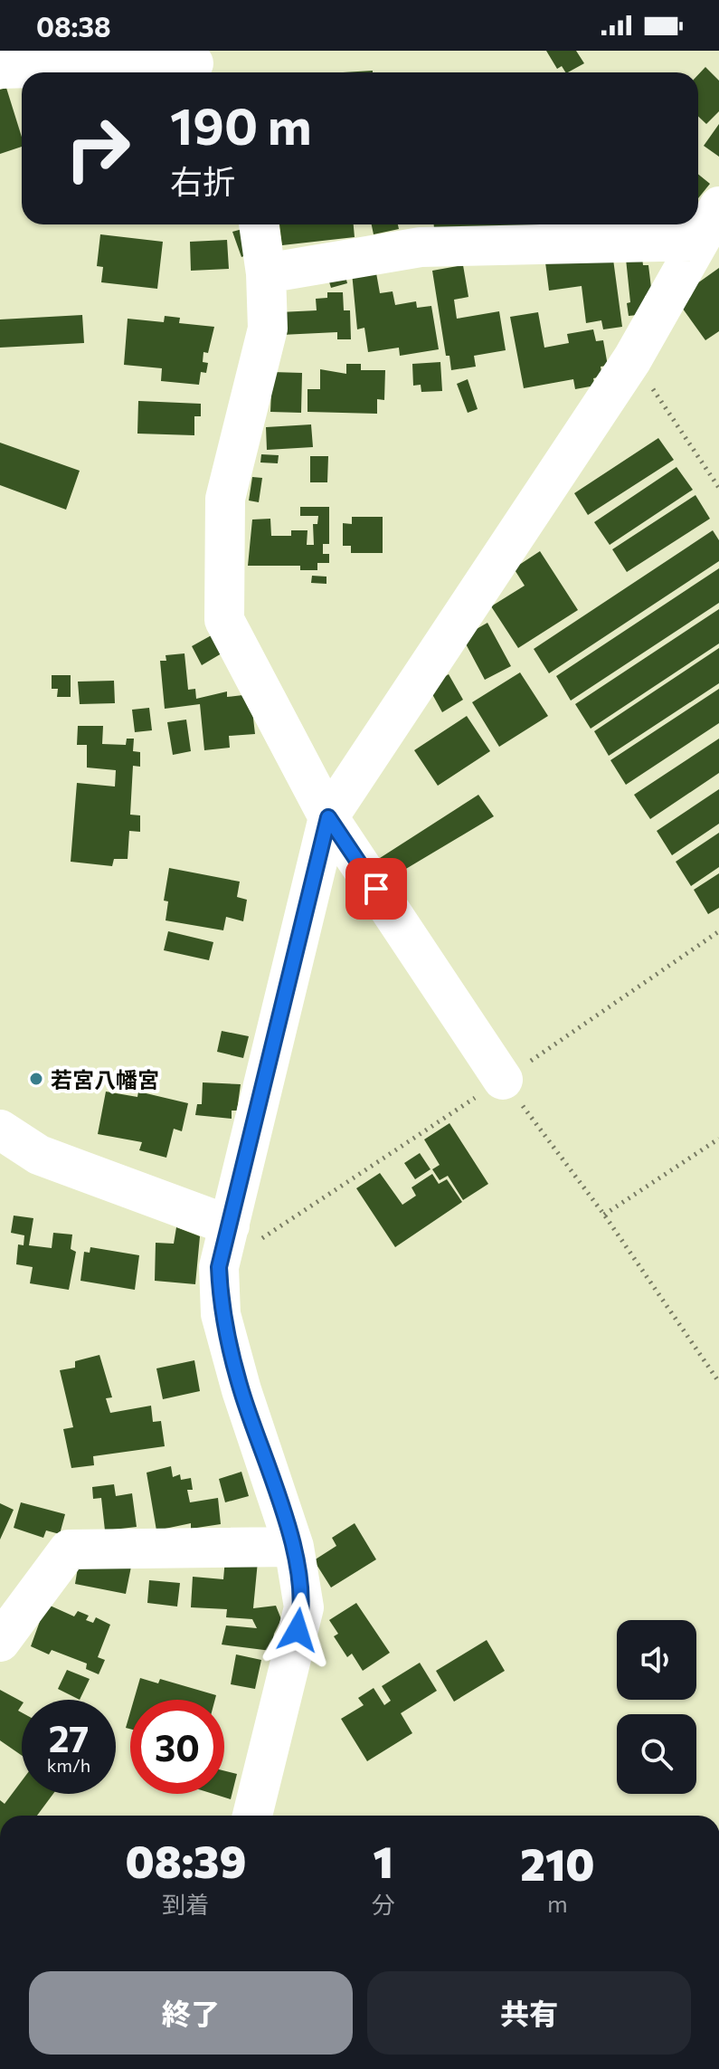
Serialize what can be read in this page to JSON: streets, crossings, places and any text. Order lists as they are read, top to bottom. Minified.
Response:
{"places":["若宮八幡宮"],"page":{"status":"08:38","turn":["190 m","右折"],"speed":"27 km/h","limit":"30","eta":["08:39","到着","1","分","210","m"],"buttons":["終了","共有"]}}
